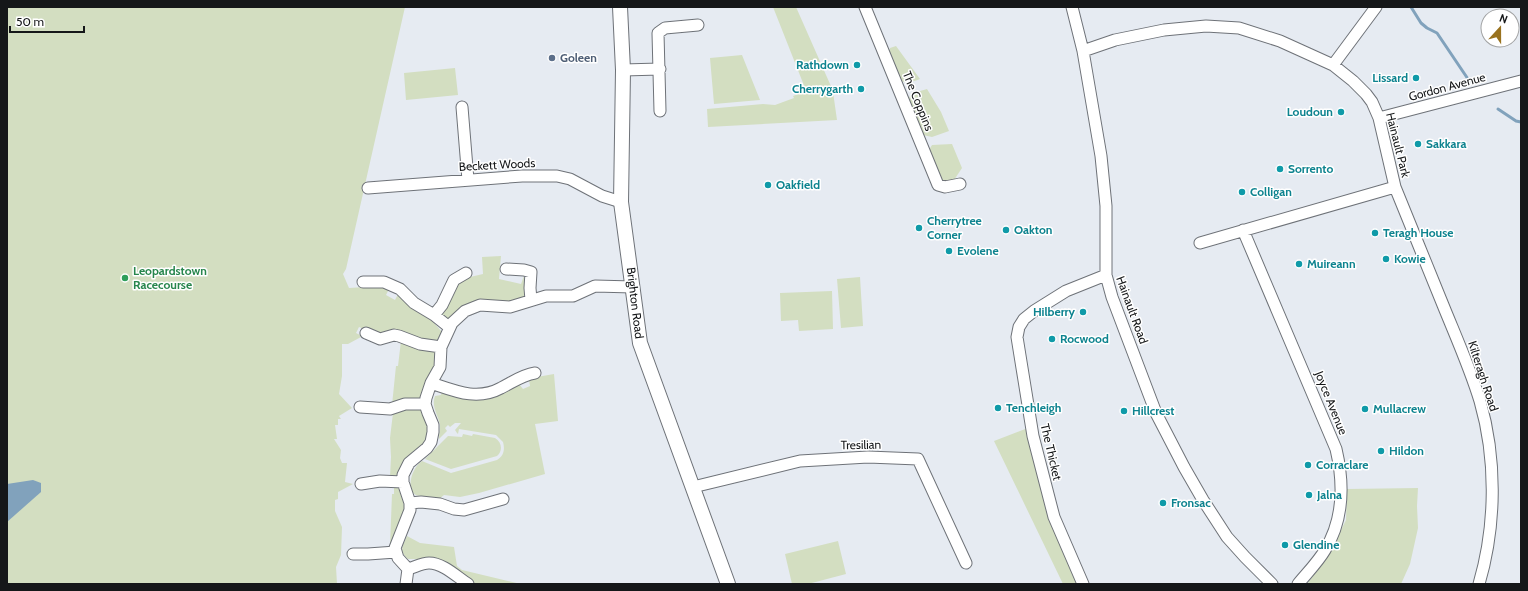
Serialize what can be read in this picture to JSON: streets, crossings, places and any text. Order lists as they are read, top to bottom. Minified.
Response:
{"streets":{"street":["Gordon Avenue","The Coppins","Hainault Park","Beckett Woods","Brighton Road","Hainault Road","Kilteragh Road","Joyce Avenue","Tresilian","The Thicket"]},"crossings":[["Gordon Avenue","Hainault Park"],["Hainault Park","Hainault Road"],["Hainault Park","Kilteragh Road"],["Hainault Park","Joyce Avenue"],["Beckett Woods","Brighton Road"],["Brighton Road","Tresilian"],["Hainault Road","The Thicket"]],"places":["Goleen","Rathdown","Lissard","Cherrygarth","Loudoun","Sakkara","Sorrento","Oakfield","Colligan","Cherrytree Corner","Oakton","Teragh House","Evolene","Kowie","Muireann","Leopardstown Racecourse","Hilberry","Rocwood","Tenchleigh","Mullacrew","Hillcrest","Hildon","Corraclare","Jalna","Fronsac","Glendine"],"scale_bar":"50 m","north":"top"}
